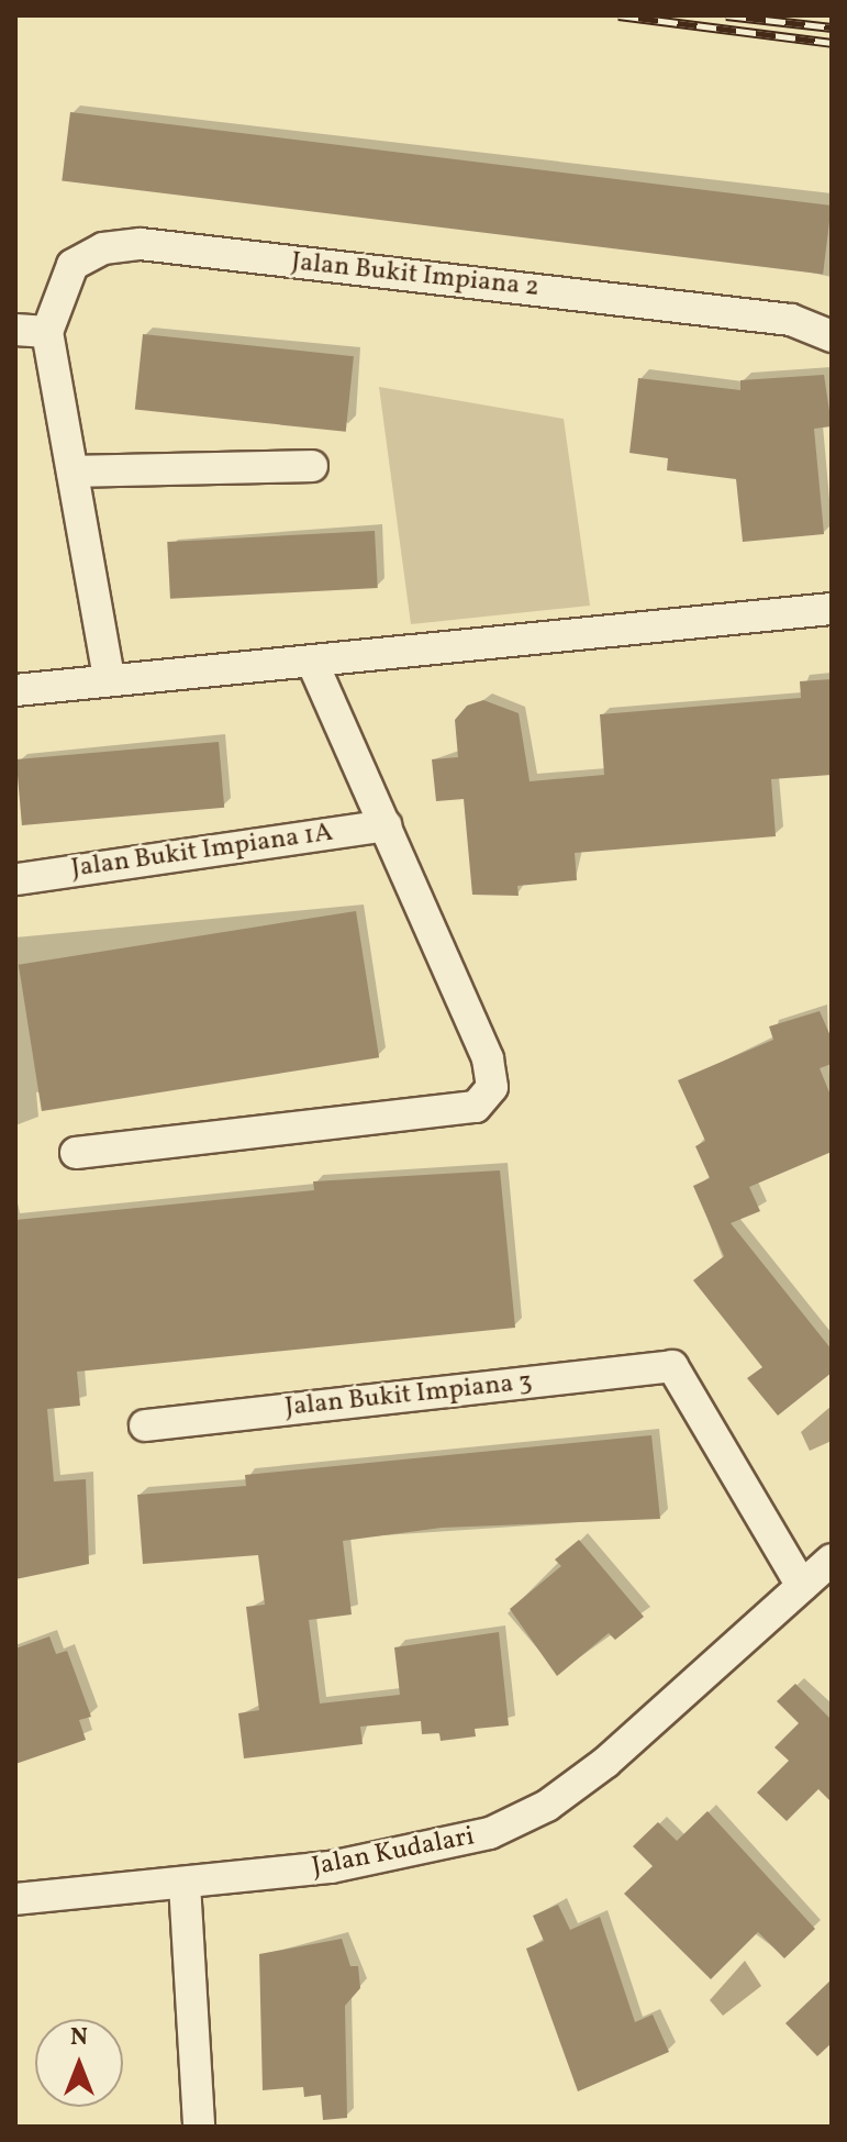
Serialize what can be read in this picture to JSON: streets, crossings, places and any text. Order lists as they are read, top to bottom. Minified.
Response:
{"streets":{"street":["Jalan Bukit Impiana 2","Jalan Bukit Impiana 1A","Jalan Bukit Impiana 3","Jalan Kudalari"]},"crossings":[["Jalan Bukit Impiana 3","Jalan Kudalari"]],"north":"top"}
